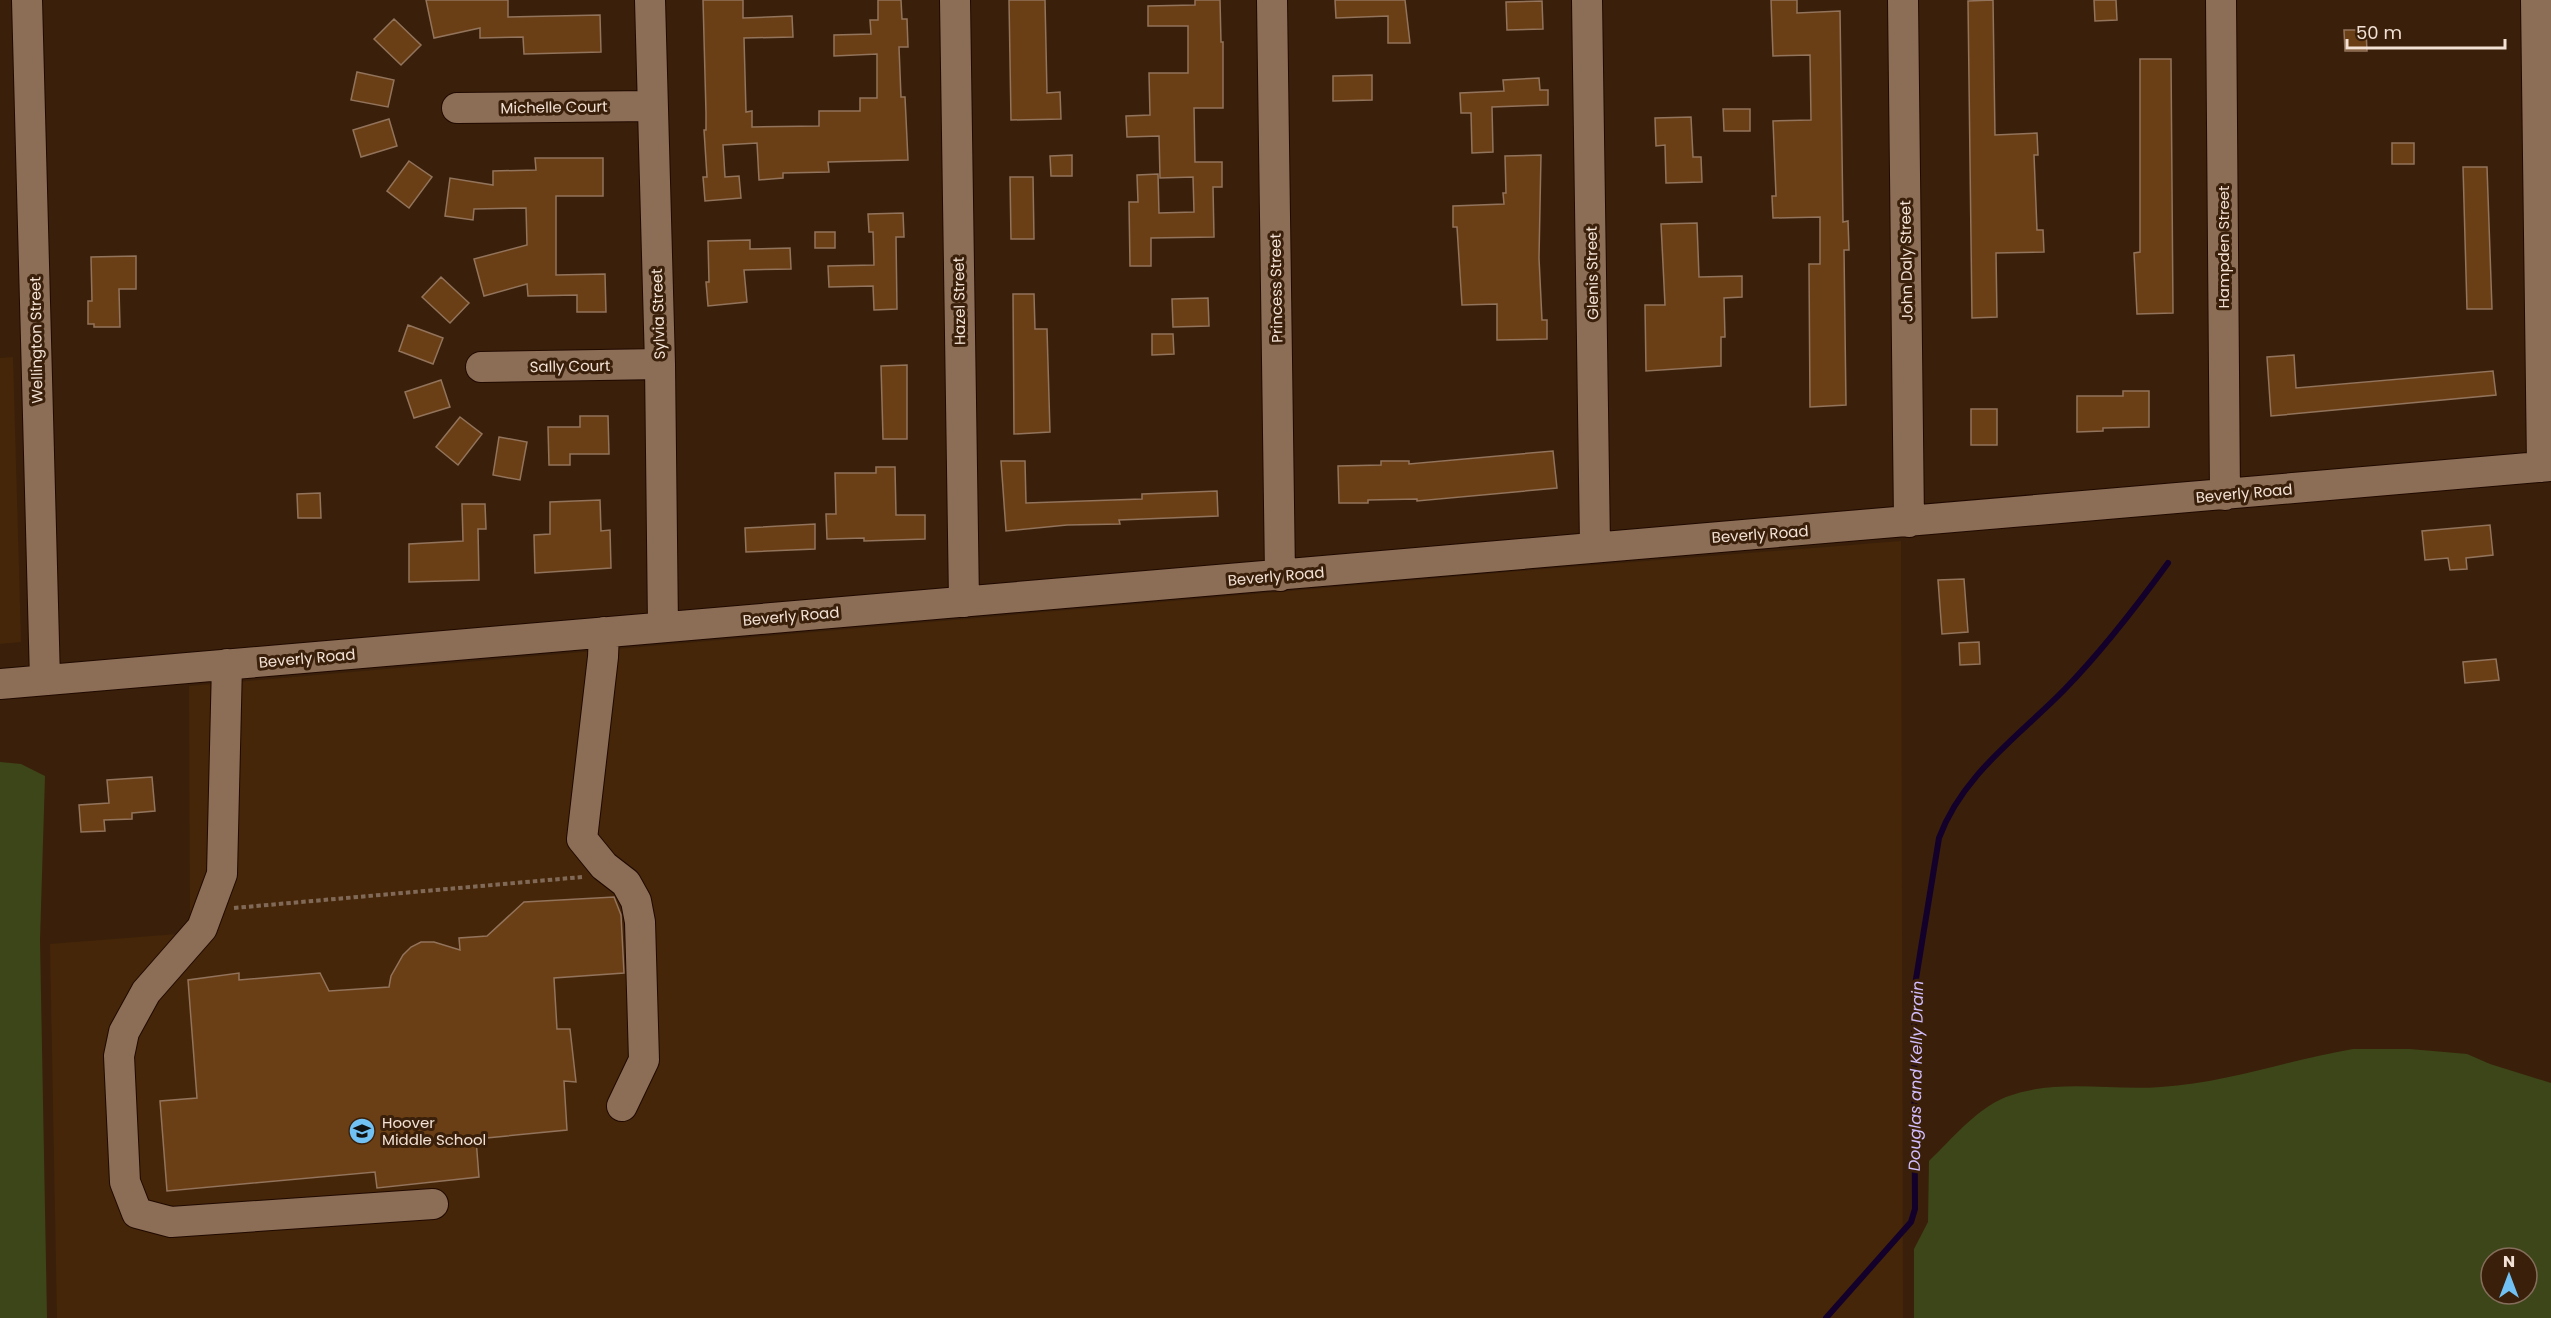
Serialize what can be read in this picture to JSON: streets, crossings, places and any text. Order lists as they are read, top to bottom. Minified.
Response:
{"streets":{"street":["Michelle Court","Hampden Street","John Daly Street","Glenis Street","Princess Street","Hazel Street","Sylvia Street","Wellington Street","Sally Court","Beverly Road"]},"crossings":[["Michelle Court","Sylvia Street"],["Hampden Street","Beverly Road"],["John Daly Street","Beverly Road"],["Glenis Street","Beverly Road"],["Princess Street","Beverly Road"],["Hazel Street","Beverly Road"],["Sylvia Street","Sally Court"],["Sylvia Street","Beverly Road"],["Wellington Street","Beverly Road"]],"water":["Douglas and Kelly Drain"],"places":{"school or university":["Hoover Middle School"]},"scale_bar":"50 m","north":"top"}
